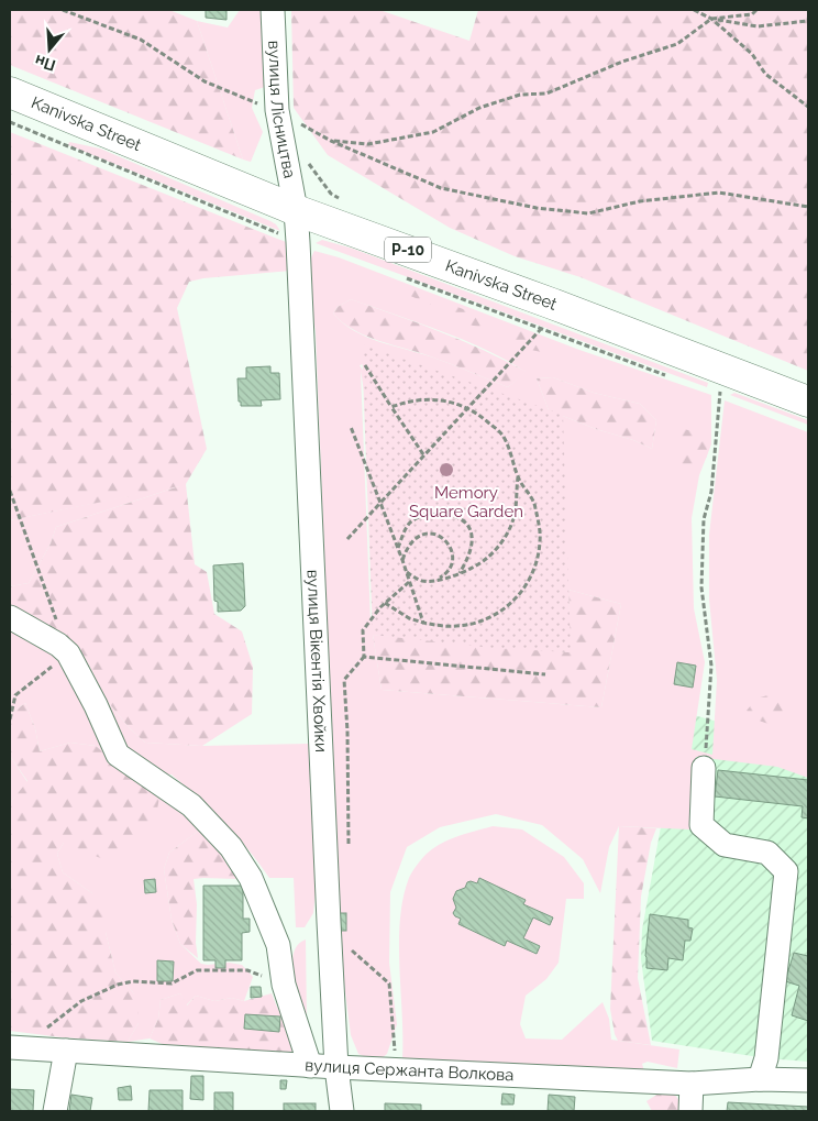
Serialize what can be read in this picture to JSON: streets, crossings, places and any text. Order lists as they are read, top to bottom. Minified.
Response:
{"streets":{"main road":["Kanivska Street","Р-10"],"street":["вулиця Лісництва","вулиця Вікентія Хвойки","вулиця Сержанта Волкова"]},"crossings":[["вулиця Лісництва","Kanivska Street"],["вулиця Лісництва","вулиця Вікентія Хвойки"],["Kanivska Street","вулиця Вікентія Хвойки"],["вулиця Вікентія Хвойки","вулиця Сержанта Волкова"]],"parks":["Memory Square Garden"],"north":"bottom"}
